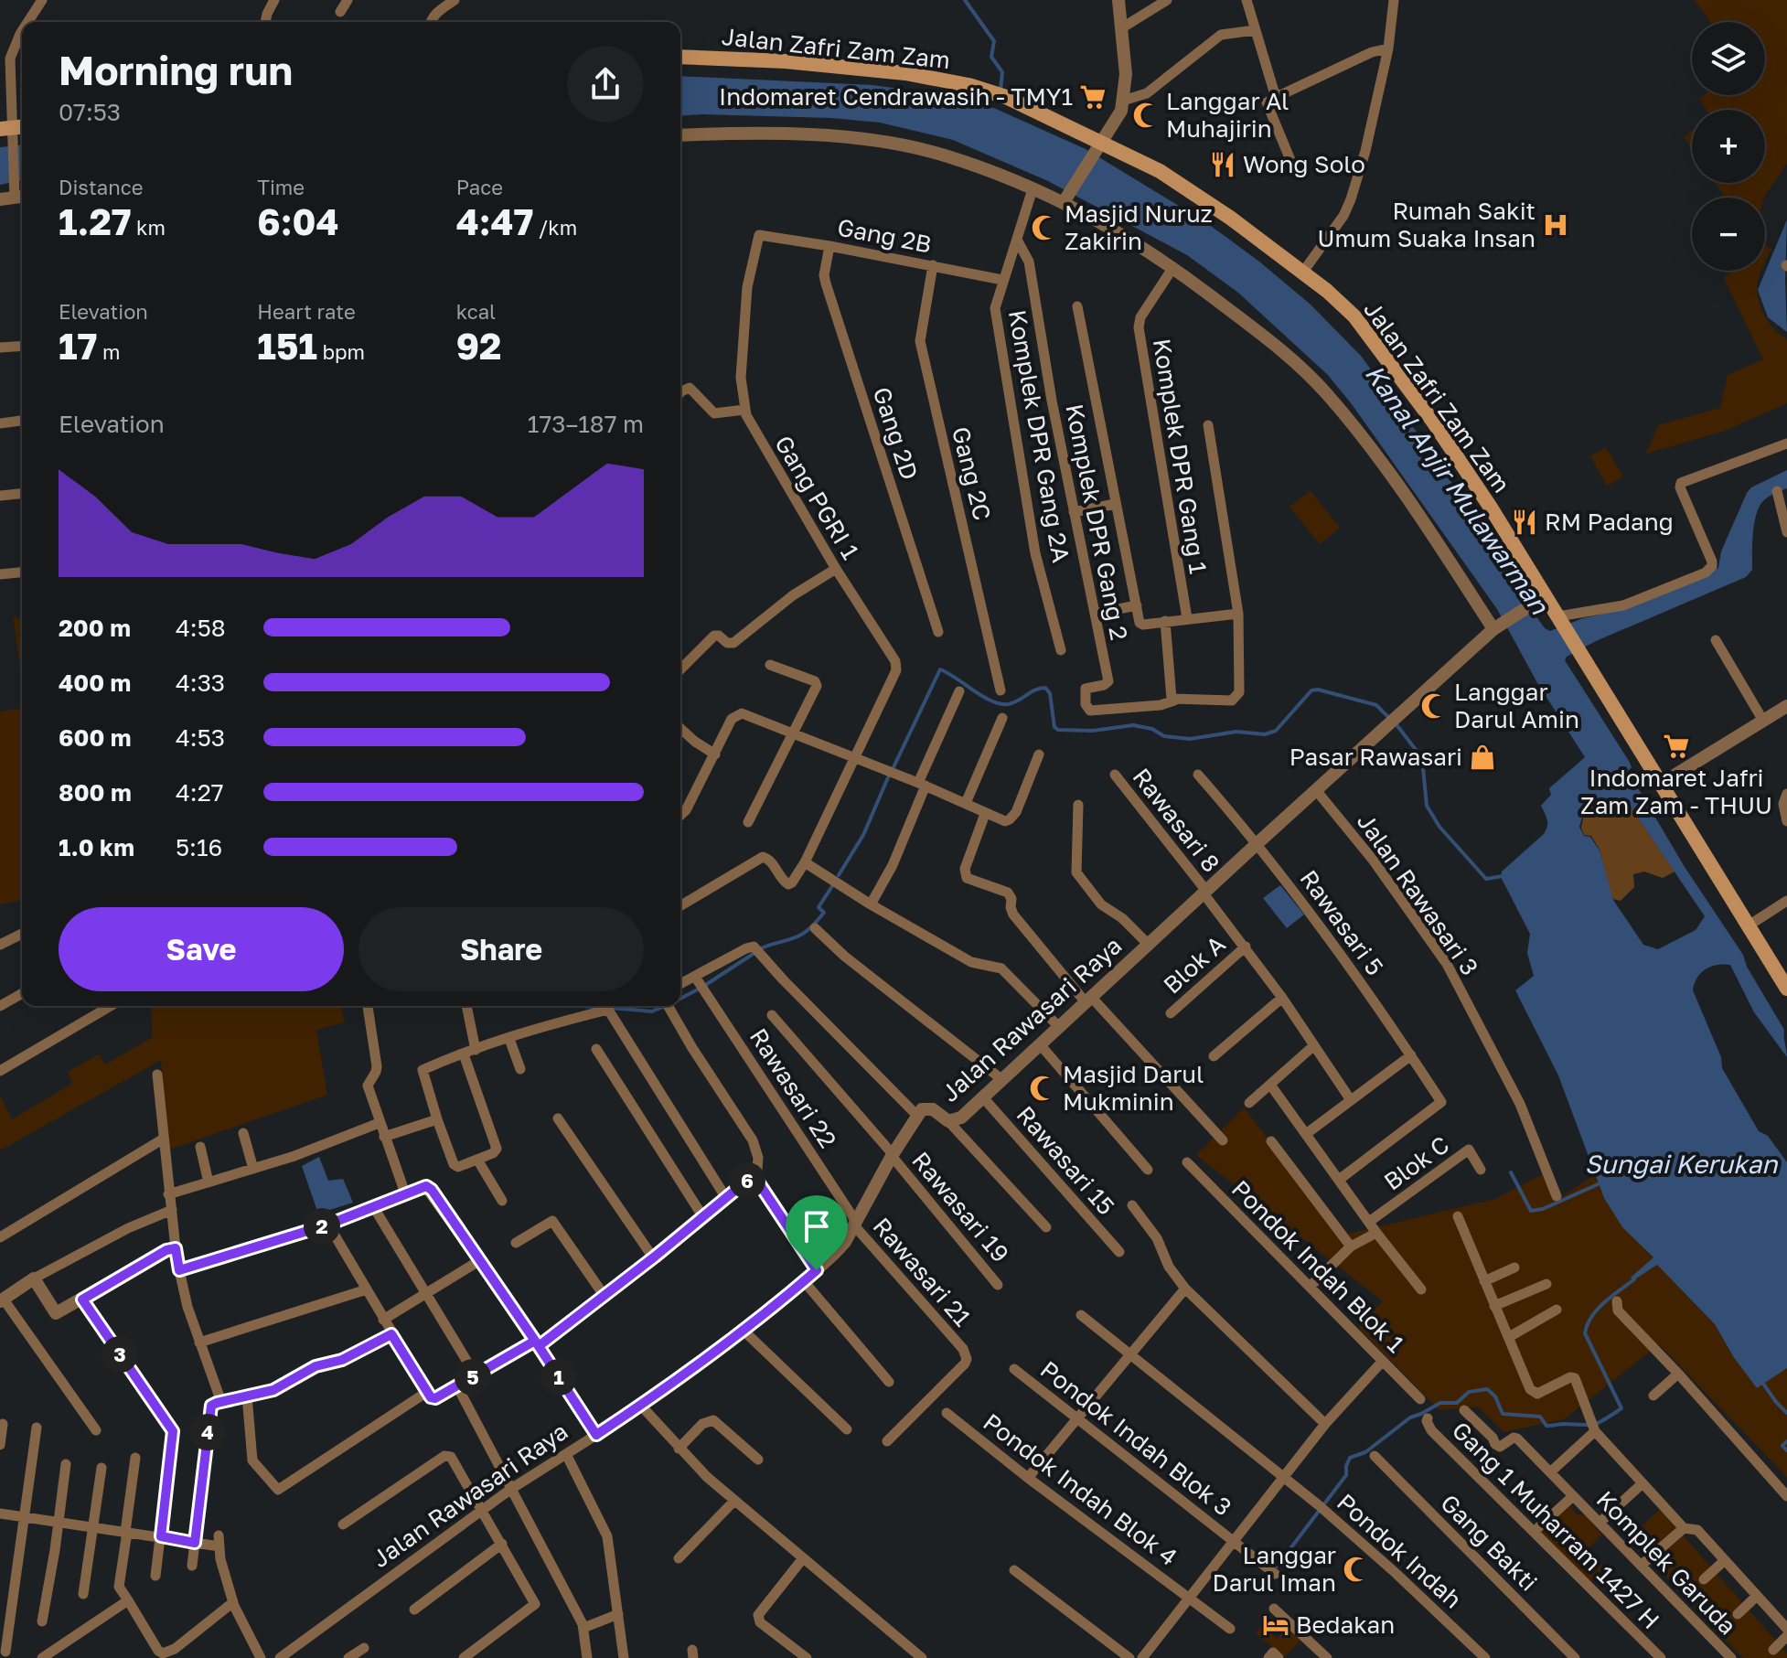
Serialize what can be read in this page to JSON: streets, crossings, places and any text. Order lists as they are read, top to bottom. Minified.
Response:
{"streets":{"main road":["Jalan Zafri Zam Zam"],"street":["Gang 2B","Gang 2D","Komplek DPR Gang 2A","Komplek DPR Gang 1","Gang 2C","Gang PGRI 1","Komplek DPR Gang 2","Rawasari 8","Jalan Rawasari 3","Rawasari 5","Blok A","Jalan Rawasari Raya","Rawasari 22","Rawasari 15","Blok C","Rawasari 19","Pondok Indah Blok 1","Rawasari 21","Pondok Indah Blok 3","Pondok Indah Blok 4","Gang 1 Muharram 1427 H","Gang Bakti","Pondok Indah","Komplek Garuda"]},"crossings":[["Jalan Zafri Zam Zam","Jalan Rawasari Raya"],["Gang 2B","Gang 2D"],["Gang 2B","Komplek DPR Gang 2A"],["Gang 2B","Gang 2C"],["Gang 2B","Gang PGRI 1"],["Komplek DPR Gang 2A","Komplek DPR Gang 2"],["Rawasari 8","Blok A"],["Rawasari 8","Jalan Rawasari Raya"],["Jalan Rawasari 3","Jalan Rawasari Raya"],["Rawasari 5","Jalan Rawasari Raya"],["Jalan Rawasari Raya","Rawasari 22"],["Jalan Rawasari Raya","Rawasari 15"],["Jalan Rawasari Raya","Rawasari 19"],["Jalan Rawasari Raya","Rawasari 21"],["Rawasari 22","Rawasari 21"],["Gang 1 Muharram 1427 H","Komplek Garuda"]],"water":["Kanal Anjir Mulawarman","Sungai Kerukan"],"places":{"supermarket":["Indomaret Cendrawasih - TMY1","Indomaret Jafri Zam Zam - THUU"],"mosque":["Langgar Al Muhajirin","Masjid Nuruz Zakirin","Langgar Darul Amin","Masjid Darul Mukminin","Langgar Darul Iman"],"restaurant":["Wong Solo","RM Padang"],"hospital":["Rumah Sakit Umum Suaka Insan"],"shop":["Pasar Rawasari"],"hotel":["Bedakan"]},"page":{"map_buttons":["+","−"],"heading":["Morning run","07:53"],"stats":[["Distance","1.27 km"],["Time","6:04"],["Pace","4:47 /km"],["Elevation","17 m"],["Heart rate","151 bpm"],["kcal","92"]],"chart":["Elevation","173–187 m"],"list":[{"name":"200 m","note":"4:58"},{"name":"400 m","note":"4:33"},{"name":"600 m","note":"4:53"},{"name":"800 m","note":"4:27"},{"name":"1.0 km","note":"5:16"}],"buttons":["Save","Share"],"pins":["6","2","3","1","5","4"]}}
